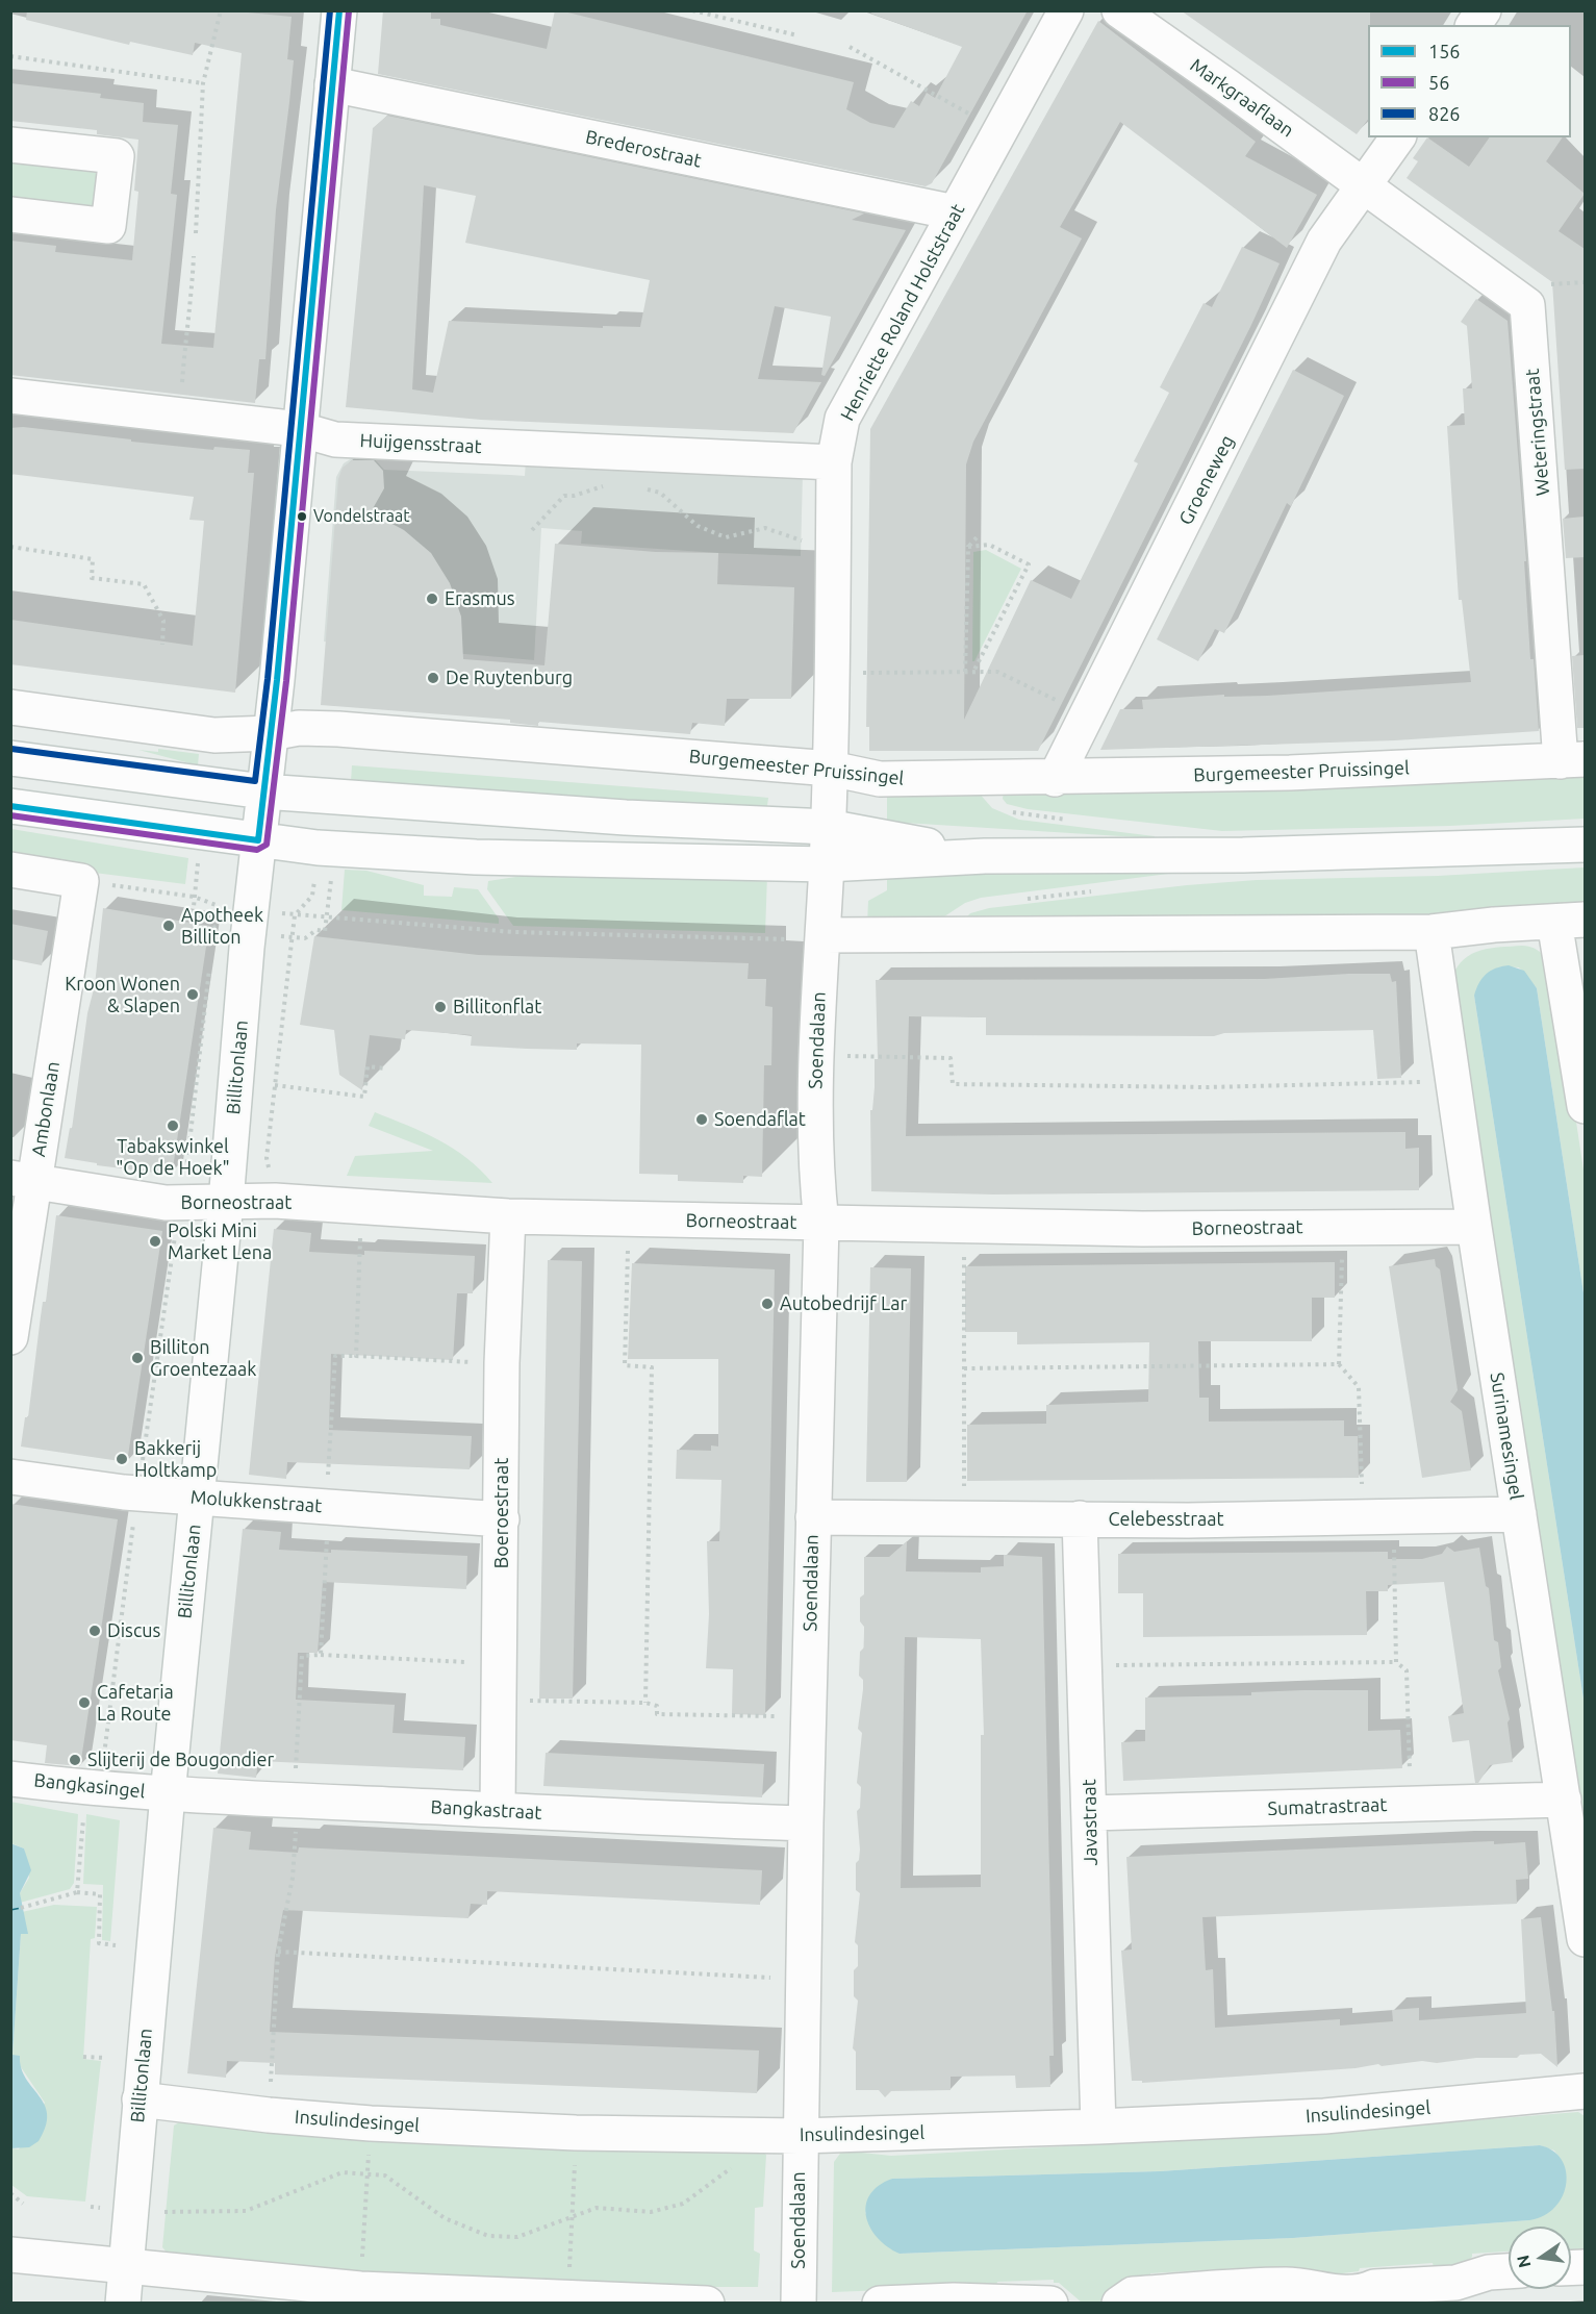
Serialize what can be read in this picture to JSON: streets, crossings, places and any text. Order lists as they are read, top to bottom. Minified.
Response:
{"streets":{"street":["Markgraaflaan","Brederostraat","Henriette Roland Holststraat","Weteringstraat","Huijgensstraat","Groeneweg","Burgemeester Pruissingel","Soendalaan","Billitonlaan","Ambonlaan","Borneostraat","Surinamesingel","Molukkenstraat","Boeroestraat","Celebesstraat","Bangkasingel","Sumatrastraat","Bangkastraat","Javastraat","Insulindesingel"]},"crossings":[["Markgraaflaan","Weteringstraat"],["Markgraaflaan","Groeneweg"],["Brederostraat","Henriette Roland Holststraat"],["Henriette Roland Holststraat","Huijgensstraat"],["Henriette Roland Holststraat","Burgemeester Pruissingel"],["Henriette Roland Holststraat","Soendalaan"],["Weteringstraat","Groeneweg"],["Weteringstraat","Burgemeester Pruissingel"],["Groeneweg","Burgemeester Pruissingel"],["Soendalaan","Borneostraat"],["Soendalaan","Celebesstraat"],["Soendalaan","Bangkastraat"],["Soendalaan","Insulindesingel"],["Billitonlaan","Borneostraat"],["Billitonlaan","Molukkenstraat"],["Billitonlaan","Bangkasingel"],["Billitonlaan","Bangkastraat"],["Billitonlaan","Insulindesingel"],["Ambonlaan","Borneostraat"],["Borneostraat","Surinamesingel"],["Borneostraat","Boeroestraat"],["Surinamesingel","Celebesstraat"],["Surinamesingel","Sumatrastraat"],["Molukkenstraat","Boeroestraat"],["Boeroestraat","Bangkastraat"],["Celebesstraat","Javastraat"],["Bangkasingel","Bangkastraat"],["Sumatrastraat","Javastraat"],["Javastraat","Insulindesingel"]],"places":["Vondelstraat","Erasmus","De Ruytenburg","Apotheek Billiton","Kroon Wonen & Slapen","Billitonflat","Soendaflat","Tabakswinkel \"Op de Hoek\"","Polski Mini Market Lena","Autobedrijf Lar","Billiton Groentezaak","Bakkerij Holtkamp","Discus","Cafetaria La Route","Slijterij de Bougondier"],"lines":["transit line 156","transit line 826","transit line 56"],"legend":["156","56","826"],"north":"left"}
